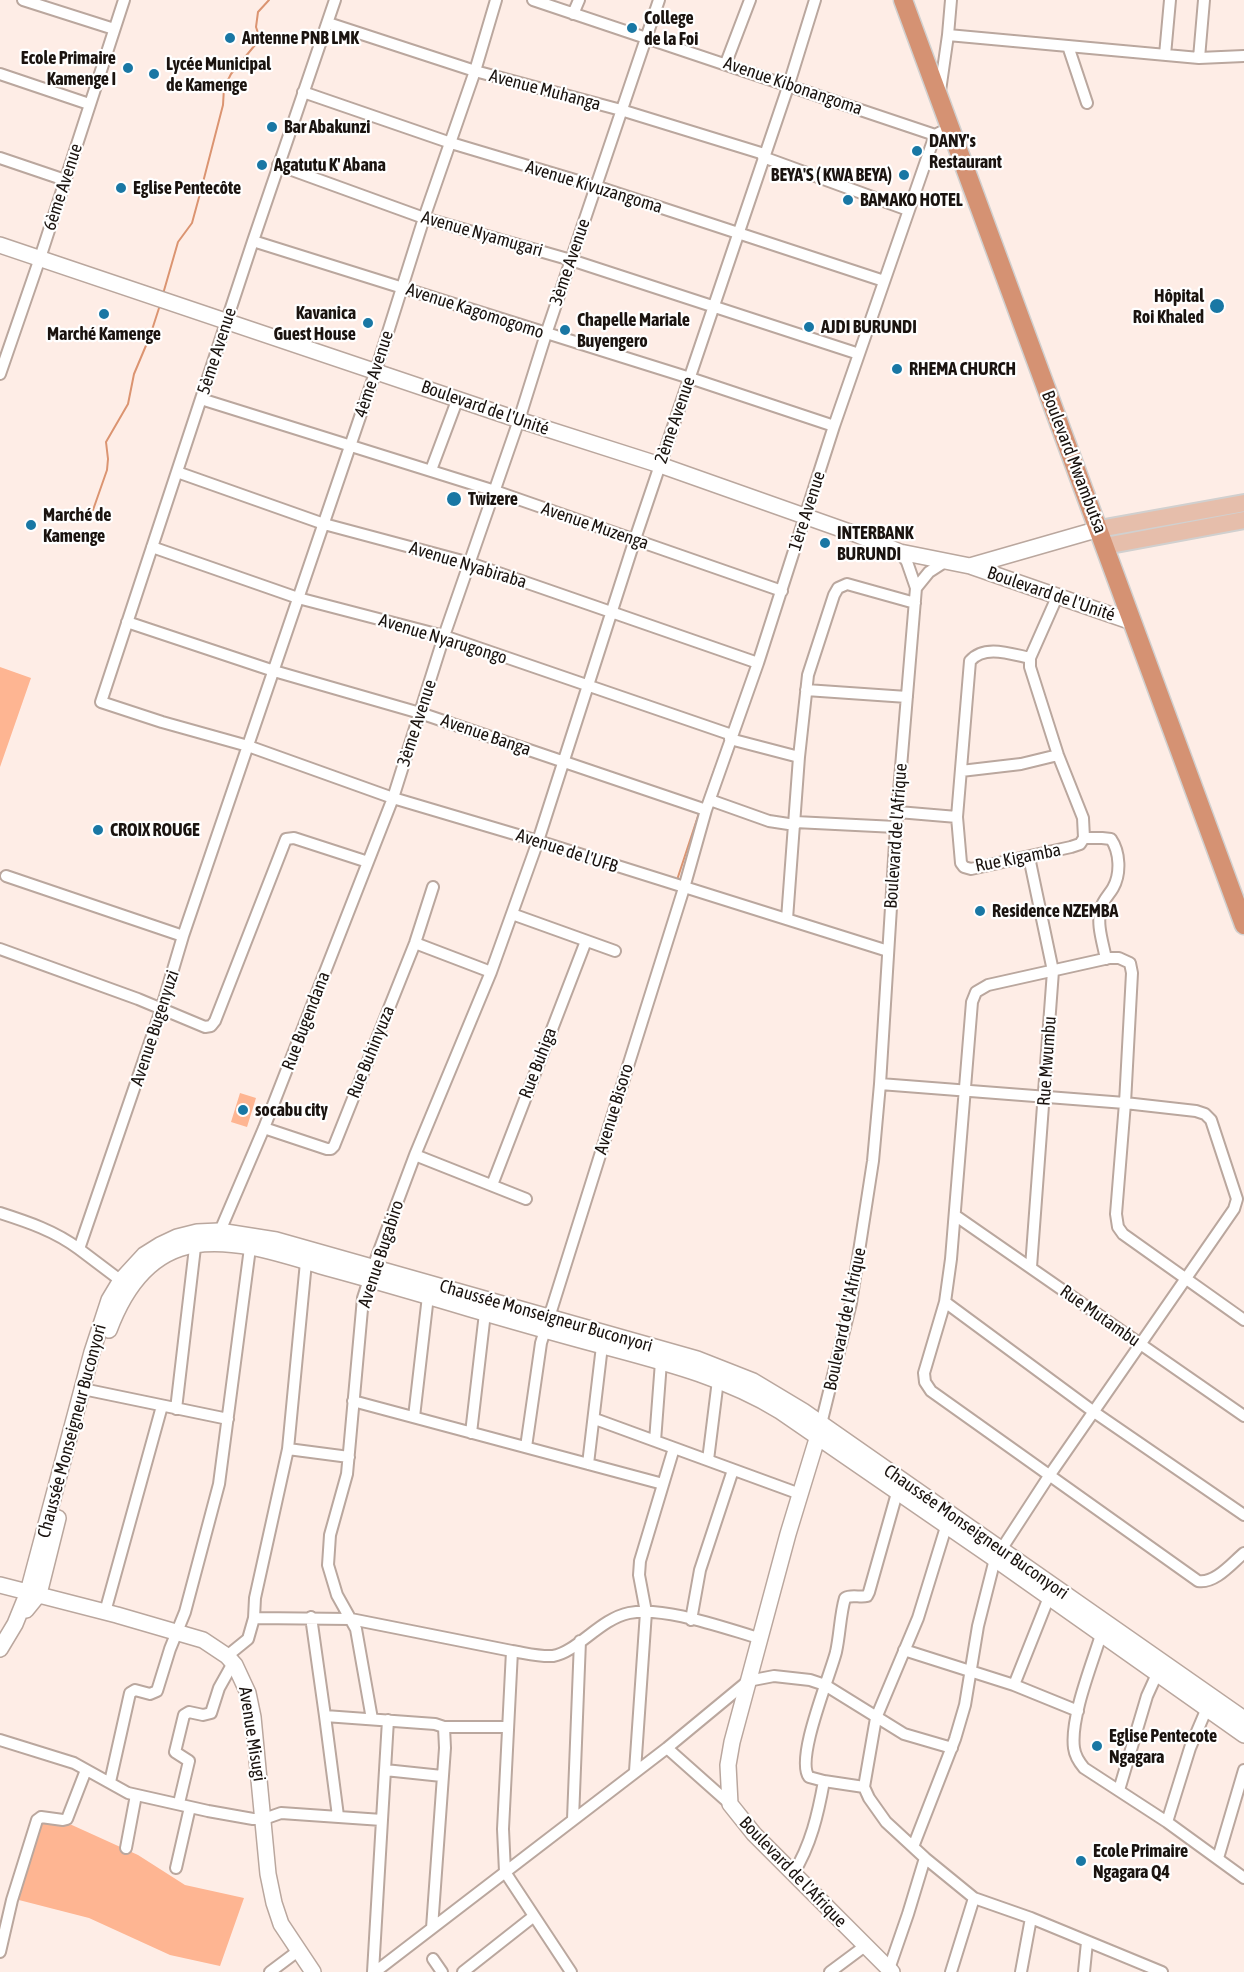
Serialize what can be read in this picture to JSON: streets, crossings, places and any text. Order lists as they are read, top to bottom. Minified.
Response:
{"streets":{"highway":["Boulevard Mwambutsa"],"street":["Avenue Kibonangoma","Avenue Muhanga","6ème Avenue","Avenue Kivuzangoma","Avenue Nyamugari","3ème Avenue","Avenue Kagomogomo","5ème Avenue","4ème Avenue","Boulevard de l'Unité","2ème Avenue","1ère Avenue","Avenue Muzenga","Avenue Nyabiraba","Avenue Nyarugongo","Avenue Banga","Boulevard de l'Afrique","Avenue de l'UFB","Rue Kigamba","Rue Bugendana","Avenue Bugenyuzi","Rue Buhinyuza","Rue Mwumbu","Rue Buhiga","Avenue Bisoro","Avenue Bugabiro","Chaussée Monseigneur Buconyori","Rue Mutambu","Avenue Misugi"]},"crossings":[["Avenue Kibonangoma","3ème Avenue"],["Avenue Kibonangoma","2ème Avenue"],["Avenue Kibonangoma","Boulevard Mwambutsa"],["Avenue Kibonangoma","1ère Avenue"],["Avenue Muhanga","3ème Avenue"],["Avenue Muhanga","5ème Avenue"],["Avenue Muhanga","4ème Avenue"],["Avenue Muhanga","2ème Avenue"],["Avenue Muhanga","1ère Avenue"],["6ème Avenue","Boulevard de l'Unité"],["Avenue Kivuzangoma","3ème Avenue"],["Avenue Kivuzangoma","5ème Avenue"],["Avenue Kivuzangoma","4ème Avenue"],["Avenue Kivuzangoma","2ème Avenue"],["Avenue Kivuzangoma","1ère Avenue"],["Avenue Nyamugari","3ème Avenue"],["Avenue Nyamugari","5ème Avenue"],["Avenue Nyamugari","4ème Avenue"],["Avenue Nyamugari","2ème Avenue"],["Avenue Nyamugari","1ère Avenue"],["3ème Avenue","Avenue Kagomogomo"],["3ème Avenue","Boulevard de l'Unité"],["3ème Avenue","Avenue Muzenga"],["3ème Avenue","Avenue Nyabiraba"],["3ème Avenue","Avenue Nyarugongo"],["3ème Avenue","Avenue Banga"],["3ème Avenue","Avenue de l'UFB"],["3ème Avenue","Rue Bugendana"],["Avenue Kagomogomo","5ème Avenue"],["Avenue Kagomogomo","4ème Avenue"],["Avenue Kagomogomo","2ème Avenue"],["Avenue Kagomogomo","1ère Avenue"],["5ème Avenue","Boulevard de l'Unité"],["5ème Avenue","Avenue Muzenga"],["5ème Avenue","Avenue Nyabiraba"],["5ème Avenue","Avenue Nyarugongo"],["5ème Avenue","Avenue Banga"],["5ème Avenue","Avenue de l'UFB"],["4ème Avenue","Boulevard de l'Unité"],["4ème Avenue","Avenue Muzenga"],["4ème Avenue","Avenue Nyabiraba"],["4ème Avenue","Avenue Nyarugongo"],["4ème Avenue","Avenue Banga"],["4ème Avenue","Avenue de l'UFB"],["4ème Avenue","Avenue Bugenyuzi"],["Boulevard de l'Unité","2ème Avenue"],["Boulevard de l'Unité","Boulevard Mwambutsa"],["Boulevard de l'Unité","1ère Avenue"],["Boulevard de l'Unité","Boulevard de l'Afrique"],["2ème Avenue","Avenue Muzenga"],["2ème Avenue","Avenue Nyabiraba"],["2ème Avenue","Avenue Nyarugongo"],["2ème Avenue","Avenue Banga"],["2ème Avenue","Avenue de l'UFB"],["2ème Avenue","Avenue Bugabiro"],["Boulevard Mwambutsa","1ère Avenue"],["1ère Avenue","Avenue Muzenga"],["1ère Avenue","Avenue Nyabiraba"],["1ère Avenue","Avenue Nyarugongo"],["1ère Avenue","Avenue Banga"],["1ère Avenue","Avenue de l'UFB"],["1ère Avenue","Avenue Bisoro"],["Avenue Banga","Boulevard de l'Afrique"],["Boulevard de l'Afrique","Avenue de l'UFB"],["Boulevard de l'Afrique","Chaussée Monseigneur Buconyori"],["Avenue de l'UFB","Rue Bugendana"],["Avenue de l'UFB","Avenue Bugenyuzi"],["Avenue de l'UFB","Avenue Bisoro"],["Avenue de l'UFB","Avenue Bugabiro"],["Rue Kigamba","Rue Mwumbu"],["Rue Bugendana","Rue Buhinyuza"],["Rue Bugendana","Chaussée Monseigneur Buconyori"],["Rue Mwumbu","Rue Mutambu"],["Avenue Bisoro","Chaussée Monseigneur Buconyori"],["Avenue Bugabiro","Chaussée Monseigneur Buconyori"],["Chaussée Monseigneur Buconyori","Avenue Misugi"]],"places":["College de la Foi","Antenne PNB LMK","Ecole Primaire Kamenge I","Lycée Municipal de Kamenge","Bar Abakunzi","DANY's Restaurant","Agatutu K' Abana","BEYA'S ( KWA BEYA)","Eglise Pentecôte","BAMAKO HOTEL","Hôpital Roi Khaled","Marché Kamenge","Kavanica Guest House","AJDI BURUNDI","Chapelle Mariale Buyengero","RHEMA CHURCH","Twizere","Marché de Kamenge","INTERBANK BURUNDI","CROIX ROUGE","Residence NZEMBA","socabu city","Eglise Pentecote Ngagara","Ecole Primaire Ngagara Q4"]}
